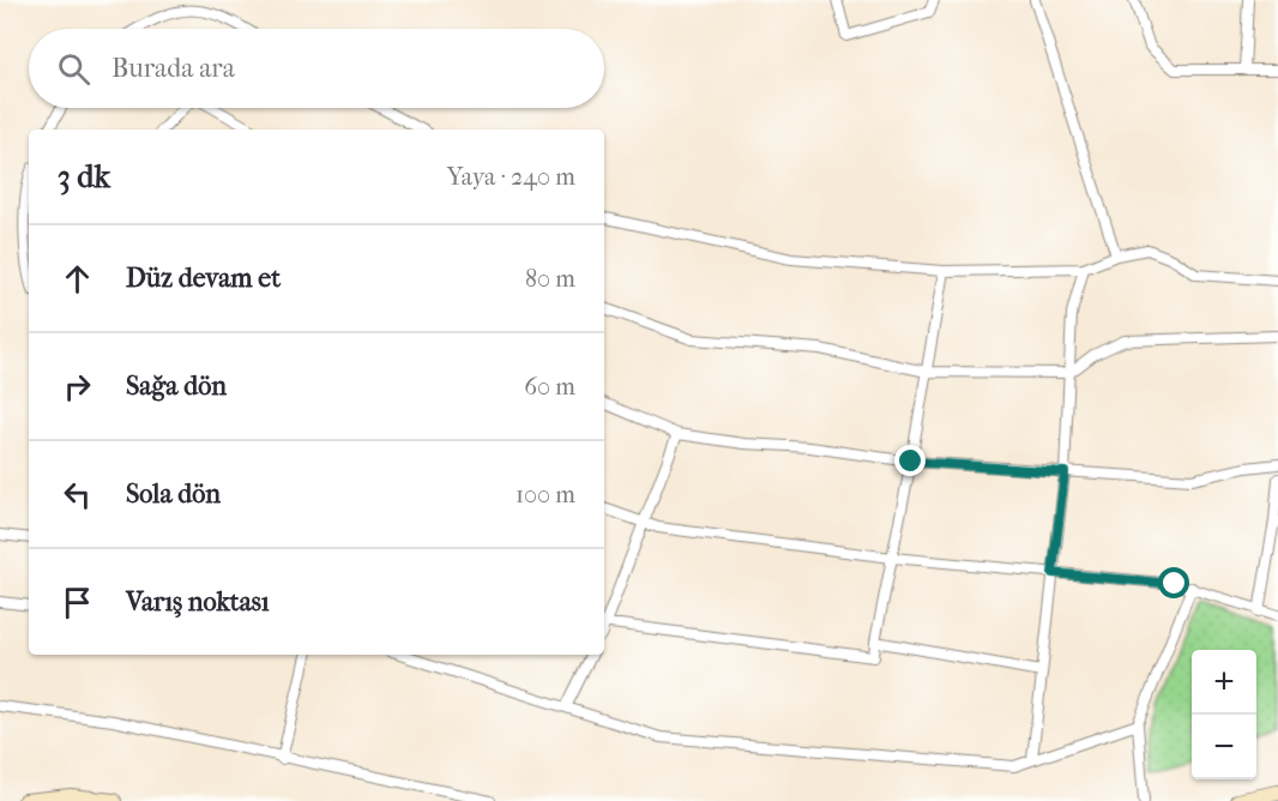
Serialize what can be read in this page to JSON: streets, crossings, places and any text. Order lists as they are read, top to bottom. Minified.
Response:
{"page":{"search":"Burada ara","heading":["3 dk","Yaya · 240 m"],"list":[["Düz devam et","80 m"],["Sağa dön","60 m"],["Sola dön","100 m"],"Varış noktası"],"map_buttons":["+","−"]}}
